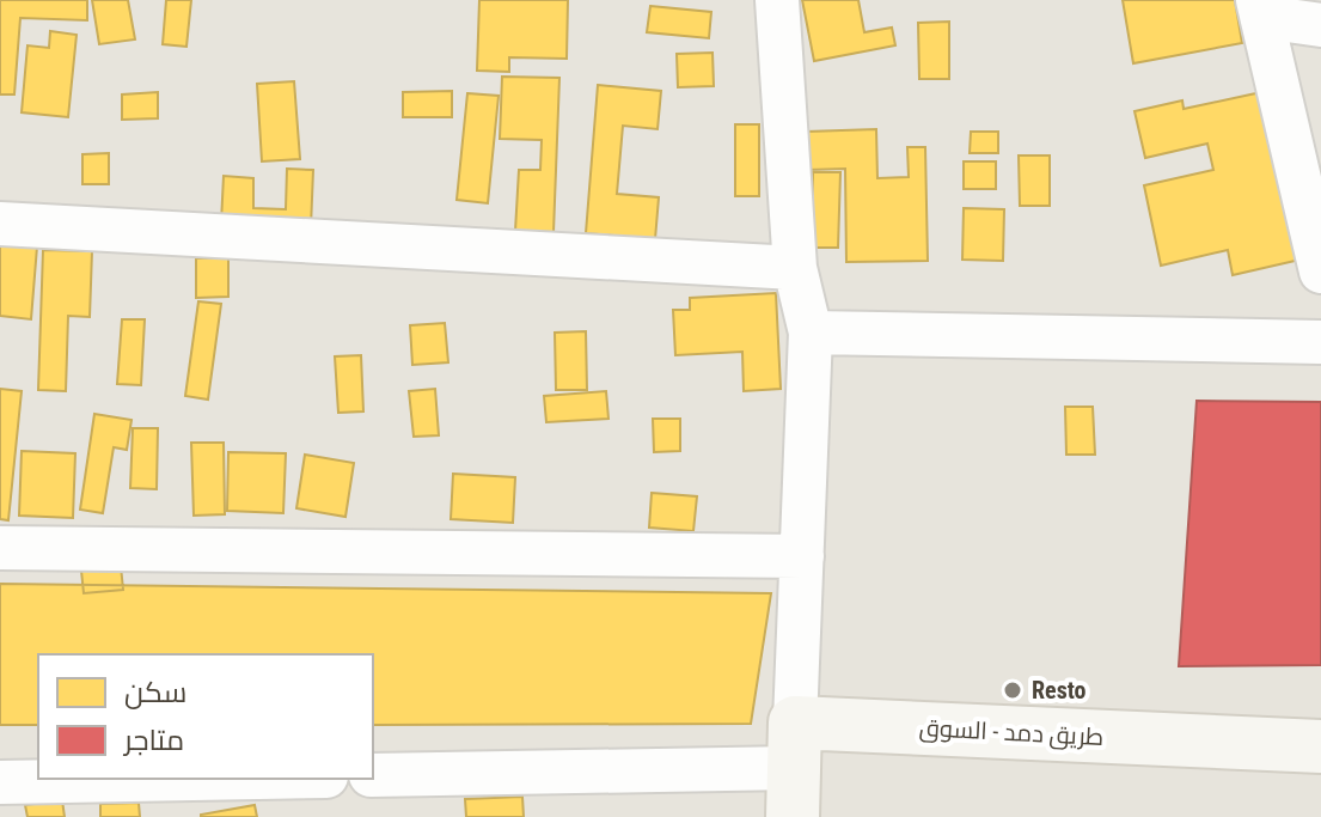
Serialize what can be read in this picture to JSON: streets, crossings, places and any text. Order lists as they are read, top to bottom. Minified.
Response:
{"streets":{"main road":["طريق دمد - السوق"]},"places":["Resto"],"legend":["سكن","متاجر"]}
